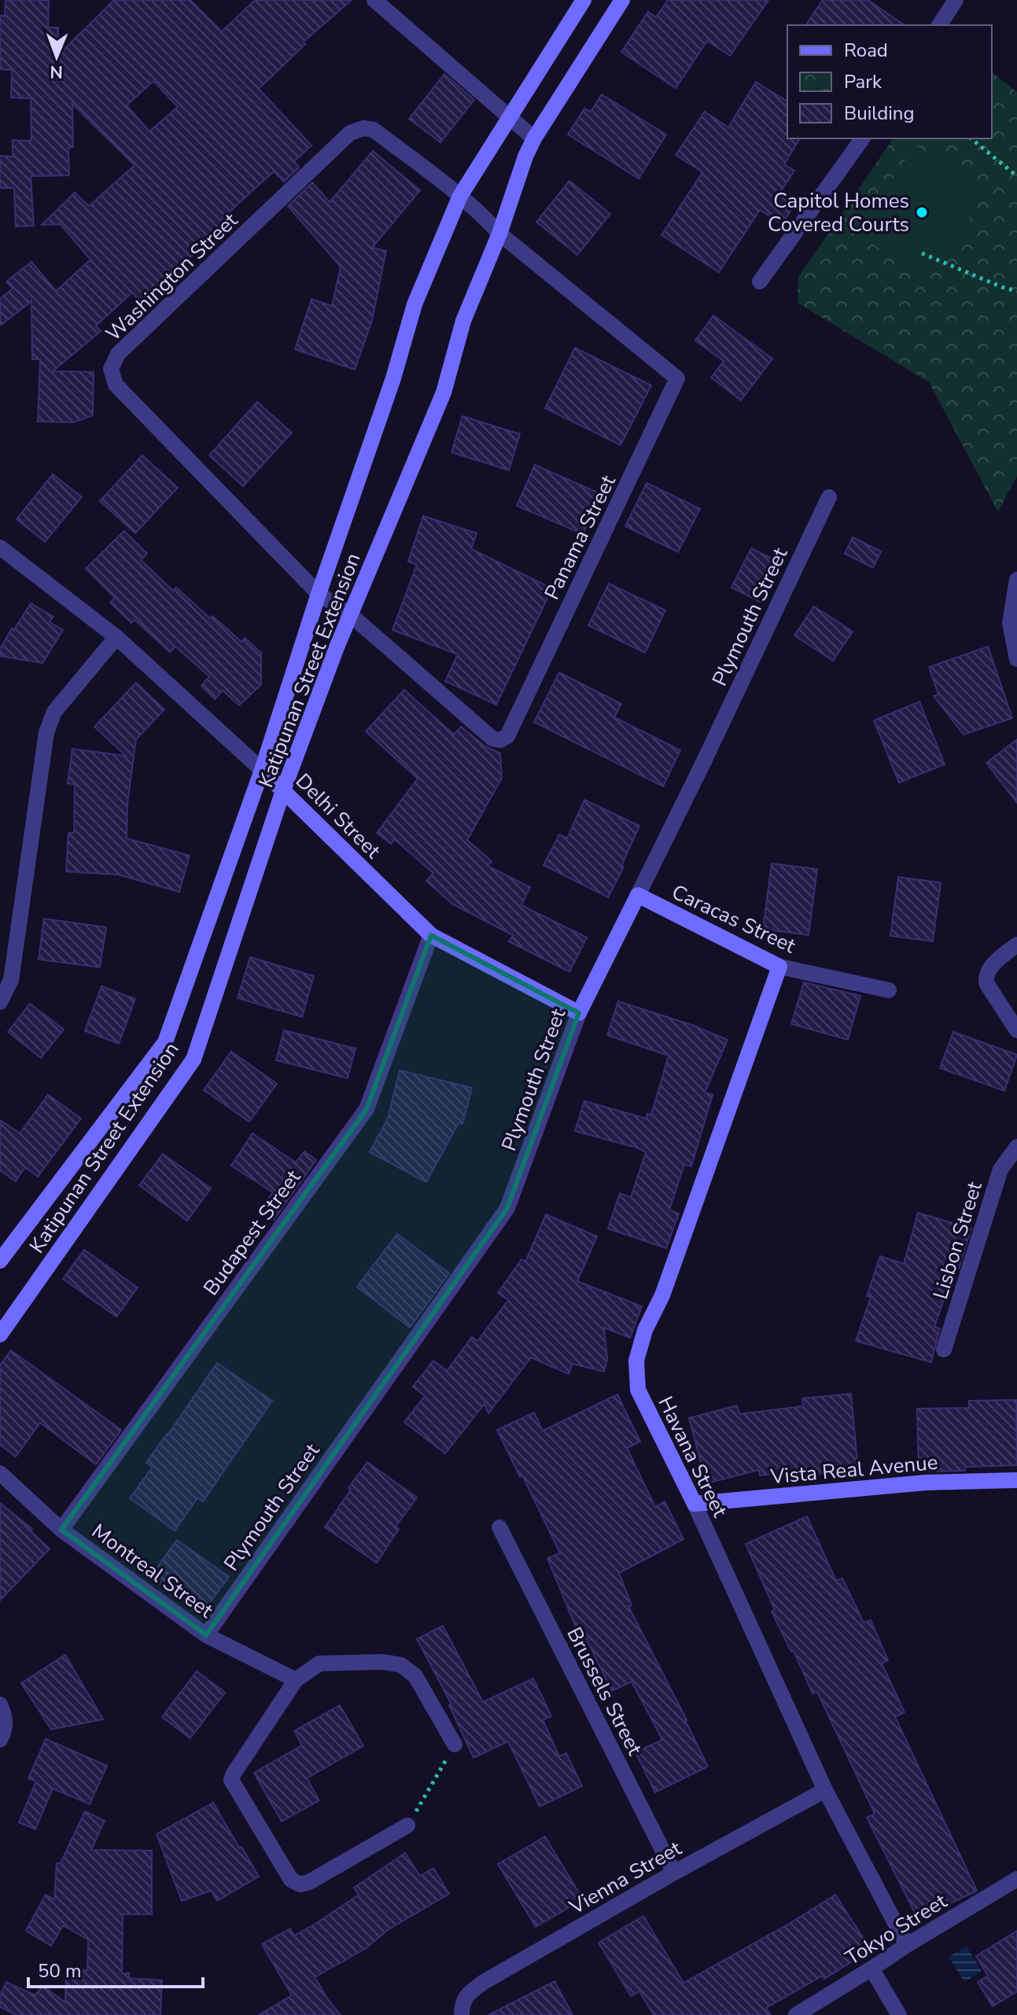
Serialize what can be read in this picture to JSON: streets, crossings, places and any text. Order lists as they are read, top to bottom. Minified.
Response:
{"streets":{"street":["Washington Street","Panama Street","Plymouth Street","Katipunan Street Extension","Delhi Street","Caracas Street","Budapest Street","Lisbon Street","Havana Street","Vista Real Avenue","Montreal Street","Brussels Street","Vienna Street","Tokyo Street"]},"crossings":[["Washington Street","Panama Street"],["Washington Street","Katipunan Street Extension"],["Panama Street","Katipunan Street Extension"],["Plymouth Street","Delhi Street"],["Plymouth Street","Caracas Street"],["Plymouth Street","Montreal Street"],["Katipunan Street Extension","Delhi Street"],["Delhi Street","Budapest Street"],["Caracas Street","Havana Street"],["Budapest Street","Montreal Street"],["Havana Street","Vista Real Avenue"],["Havana Street","Vienna Street"],["Havana Street","Tokyo Street"],["Brussels Street","Vienna Street"]],"places":["Capitol Homes Covered Courts"],"legend":["Road","Park","Building"],"scale_bar":"50 m","north":"bottom"}
